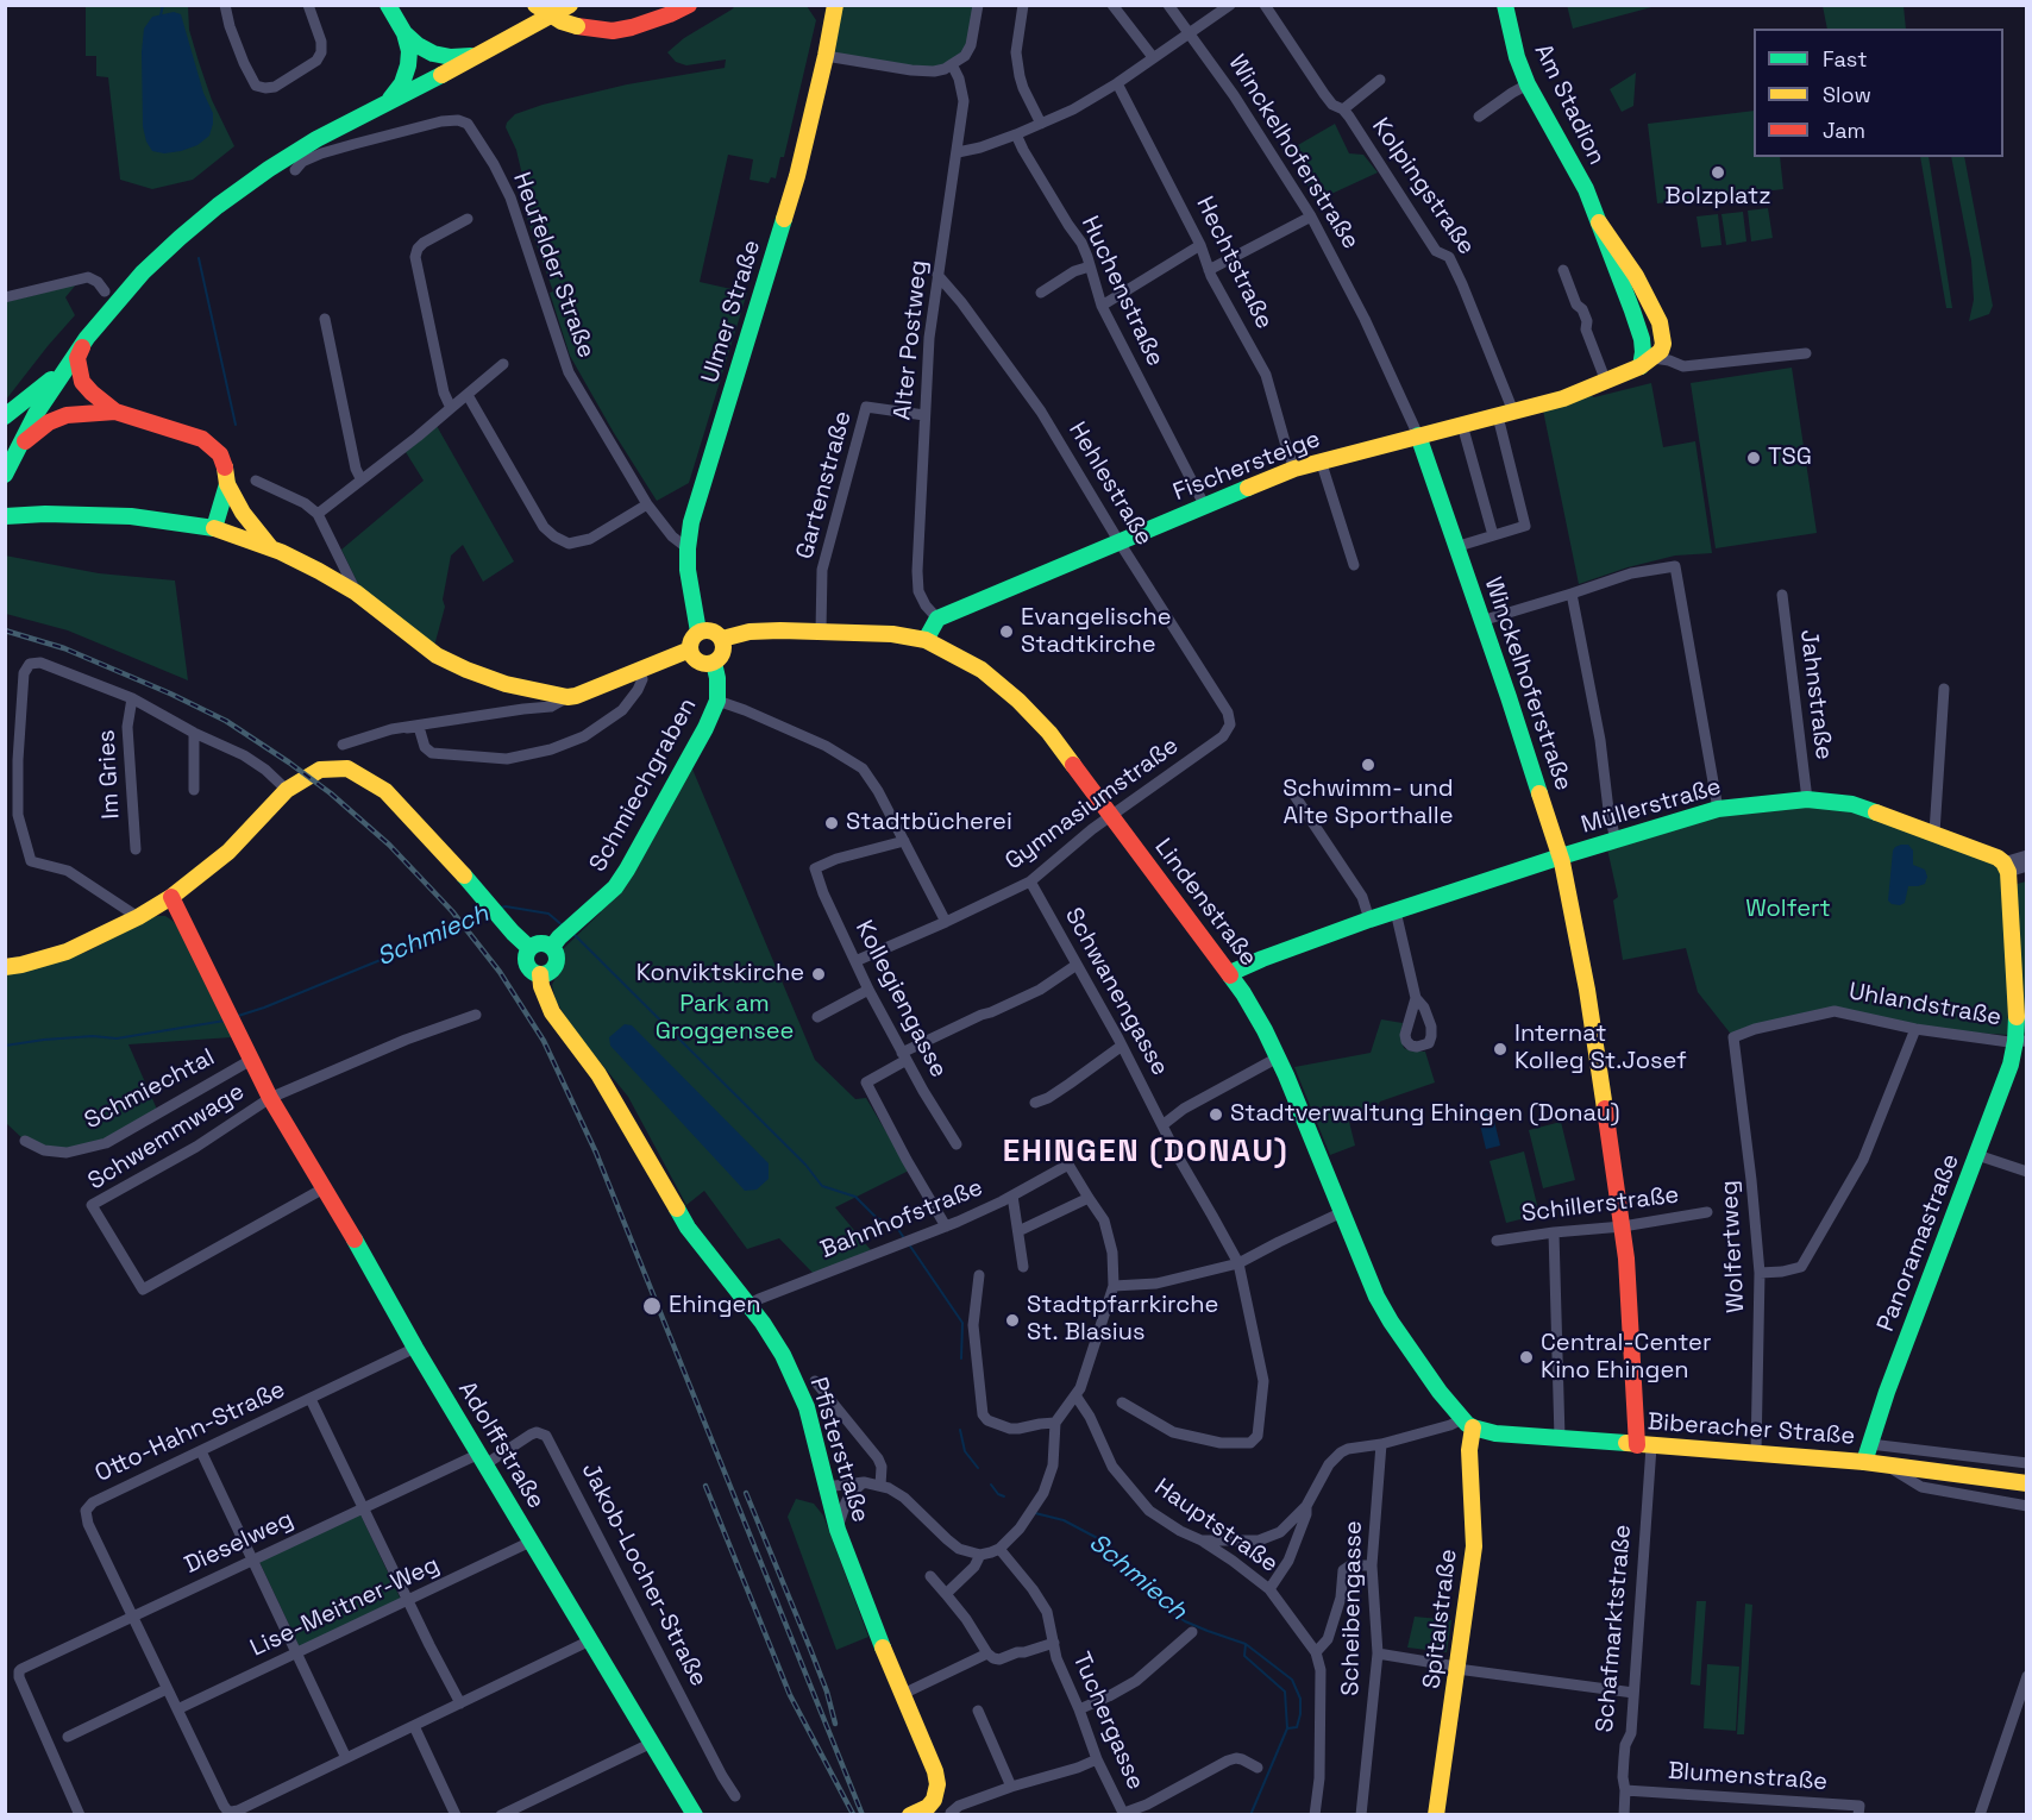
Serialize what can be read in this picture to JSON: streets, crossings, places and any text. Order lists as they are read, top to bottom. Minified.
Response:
{"streets":{"street":["Am Stadion","Winckelhoferstraße","Kolpingstraße","Hechtstraße","Heufelder Straße","Huchenstraße","Ulmer Straße","Alter Postweg","Fischersteige","Hehlestraße","Gartenstraße","Jahnstraße","Im Gries","Schmiechgraben","Gymnasiumstraße","Müllerstraße","Lindenstraße","Schwanengasse","Kollegiengasse","Uhlandstraße","Schmiechtal","Schwemmwage","Schillerstraße","Bahnhofstraße","Panoramastraße","Wolfertweg","Biberacher Straße","Otto-Hahn-Straße","Adolffstraße","Pfisterstraße","Hauptstraße","Dieselweg","Jakob-Locher-Straße","Lise-Meitner-Weg","Scheibengasse","Spitalstraße","Schafmarktstraße","Tuchergasse","Blumenstraße"]},"crossings":[["Am Stadion","Fischersteige"],["Winckelhoferstraße","Fischersteige"],["Winckelhoferstraße","Müllerstraße"],["Winckelhoferstraße","Schillerstraße"],["Winckelhoferstraße","Biberacher Straße"],["Winckelhoferstraße","Schafmarktstraße"],["Kolpingstraße","Fischersteige"],["Hechtstraße","Fischersteige"],["Heufelder Straße","Ulmer Straße"],["Huchenstraße","Fischersteige"],["Ulmer Straße","Schmiechgraben"],["Ulmer Straße","Lindenstraße"],["Alter Postweg","Fischersteige"],["Alter Postweg","Hehlestraße"],["Alter Postweg","Gartenstraße"],["Fischersteige","Hehlestraße"],["Hehlestraße","Gymnasiumstraße"],["Gartenstraße","Lindenstraße"],["Jahnstraße","Müllerstraße"],["Schmiechgraben","Lindenstraße"],["Schmiechgraben","Pfisterstraße"],["Gymnasiumstraße","Lindenstraße"],["Gymnasiumstraße","Schwanengasse"],["Gymnasiumstraße","Kollegiengasse"],["Müllerstraße","Lindenstraße"],["Lindenstraße","Biberacher Straße"],["Lindenstraße","Spitalstraße"],["Uhlandstraße","Panoramastraße"],["Uhlandstraße","Wolfertweg"],["Schmiechtal","Adolffstraße"],["Schwemmwage","Adolffstraße"],["Bahnhofstraße","Pfisterstraße"],["Panoramastraße","Biberacher Straße"],["Wolfertweg","Biberacher Straße"],["Biberacher Straße","Spitalstraße"],["Biberacher Straße","Schafmarktstraße"],["Otto-Hahn-Straße","Adolffstraße"],["Otto-Hahn-Straße","Dieselweg"],["Otto-Hahn-Straße","Lise-Meitner-Weg"],["Adolffstraße","Dieselweg"],["Adolffstraße","Jakob-Locher-Straße"],["Adolffstraße","Lise-Meitner-Weg"],["Dieselweg","Jakob-Locher-Straße"],["Schafmarktstraße","Blumenstraße"]],"districts":["EHINGEN (DONAU)"],"water":["Schmiech"],"parks":["Wolfert","Park am Groggensee"],"places":["Bolzplatz","TSG","Evangelische Stadtkirche","Schwimm- und Alte Sporthalle","Stadtbücherei","Konviktskirche","Internat Kolleg St.Josef","Stadtverwaltung Ehingen (Donau)","Ehingen","Stadtpfarrkirche St. Blasius","Central-Center Kino Ehingen"],"legend":["Fast","Slow","Jam"]}
